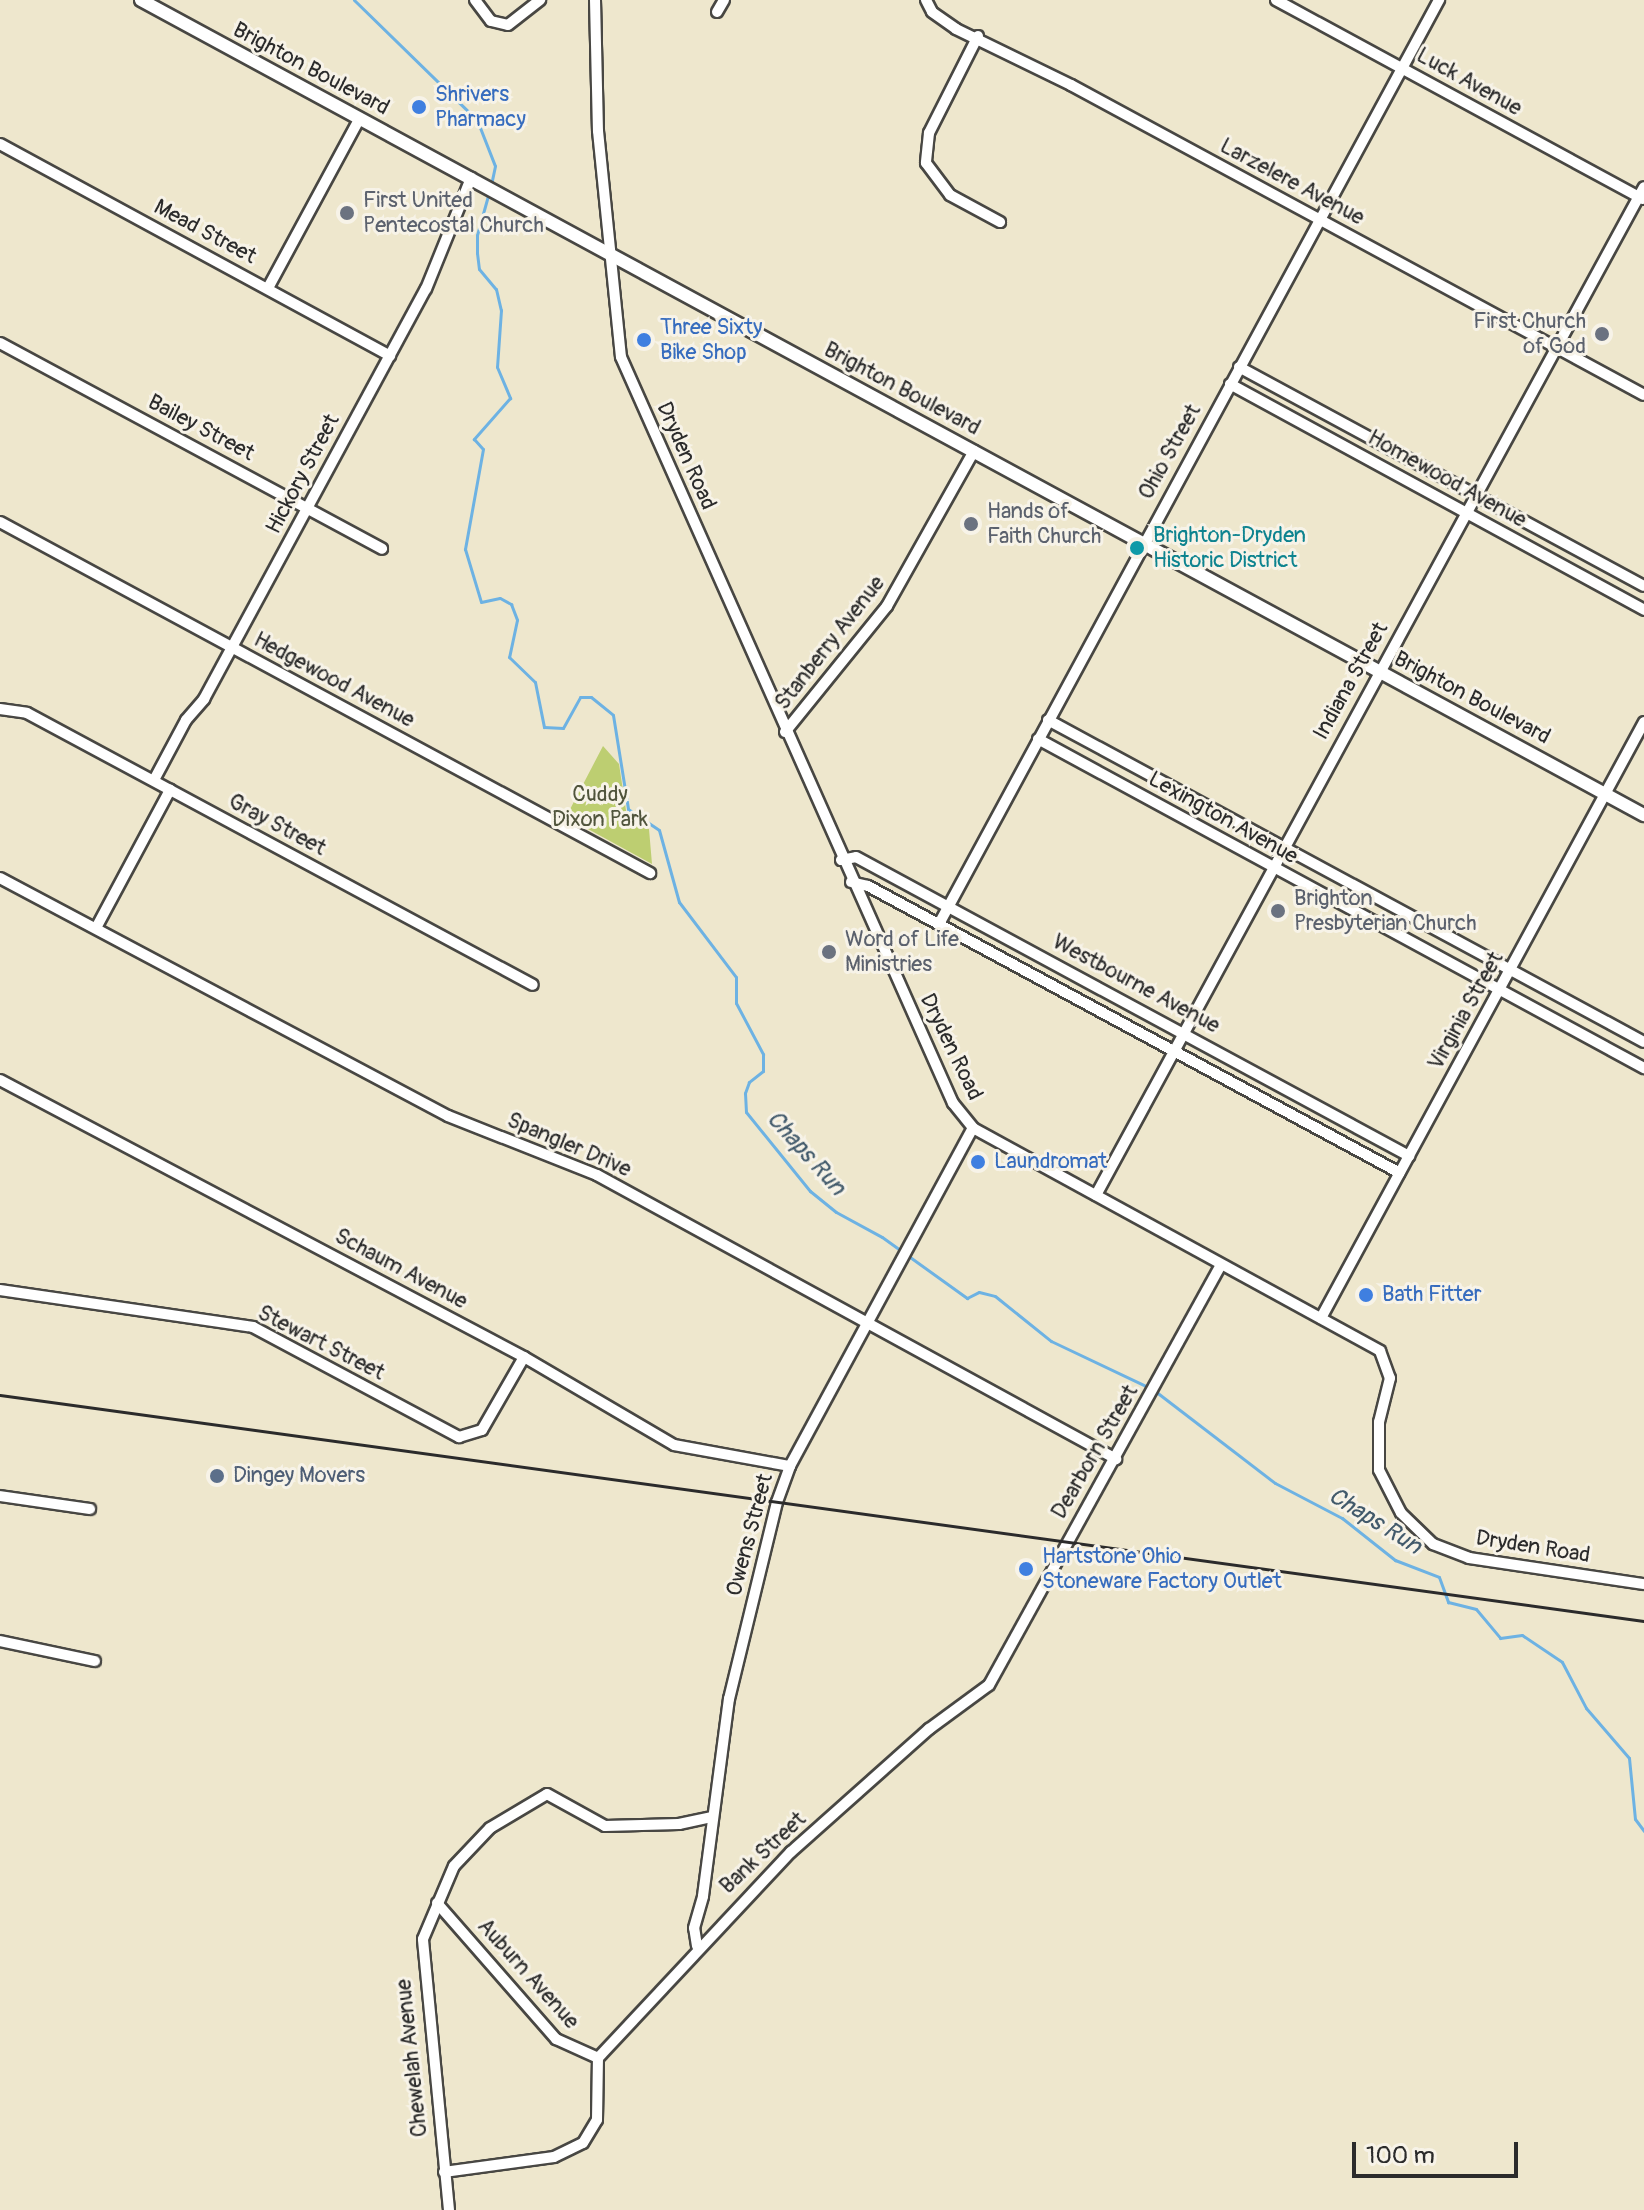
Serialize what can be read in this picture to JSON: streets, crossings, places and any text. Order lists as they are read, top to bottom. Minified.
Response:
{"streets":{"street":["Brighton Boulevard","Luck Avenue","Larzelere Avenue","Mead Street","Bailey Street","Ohio Street","Dryden Road","Hickory Street","Homewood Avenue","Stanberry Avenue","Hedgewood Avenue","Indiana Street","Lexington Avenue","Gray Street","Westbourne Avenue","Virginia Street","Spangler Drive","Schaum Avenue","Stewart Street","Dearborn Street","Owens Street","Bank Street","Auburn Avenue","Chewelah Avenue"]},"crossings":[["Brighton Boulevard","Ohio Street"],["Brighton Boulevard","Dryden Road"],["Brighton Boulevard","Hickory Street"],["Brighton Boulevard","Stanberry Avenue"],["Brighton Boulevard","Indiana Street"],["Brighton Boulevard","Virginia Street"],["Luck Avenue","Ohio Street"],["Luck Avenue","Indiana Street"],["Larzelere Avenue","Ohio Street"],["Larzelere Avenue","Indiana Street"],["Mead Street","Hickory Street"],["Bailey Street","Hickory Street"],["Ohio Street","Homewood Avenue"],["Ohio Street","Lexington Avenue"],["Ohio Street","Westbourne Avenue"],["Dryden Road","Stanberry Avenue"],["Dryden Road","Indiana Street"],["Dryden Road","Westbourne Avenue"],["Dryden Road","Virginia Street"],["Dryden Road","Dearborn Street"],["Dryden Road","Owens Street"],["Hickory Street","Hedgewood Avenue"],["Hickory Street","Gray Street"],["Homewood Avenue","Indiana Street"],["Indiana Street","Lexington Avenue"],["Indiana Street","Westbourne Avenue"],["Lexington Avenue","Virginia Street"],["Westbourne Avenue","Virginia Street"],["Spangler Drive","Dearborn Street"],["Spangler Drive","Owens Street"],["Schaum Avenue","Stewart Street"],["Schaum Avenue","Owens Street"],["Dearborn Street","Bank Street"],["Owens Street","Bank Street"],["Owens Street","Chewelah Avenue"],["Bank Street","Auburn Avenue"],["Auburn Avenue","Chewelah Avenue"]],"water":["Chaps Run"],"parks":["Cuddy Dixon Park"],"places":["Shrivers Pharmacy","First United Pentecostal Church","First Church of God","Three Sixty Bike Shop","Hands of Faith Church","Brighton-Dryden Historic District","Brighton Presbyterian Church","Word of Life Ministries","Laundromat","Bath Fitter","Dingey Movers","Hartstone Ohio Stoneware Factory Outlet"],"scale_bar":"100 m"}
